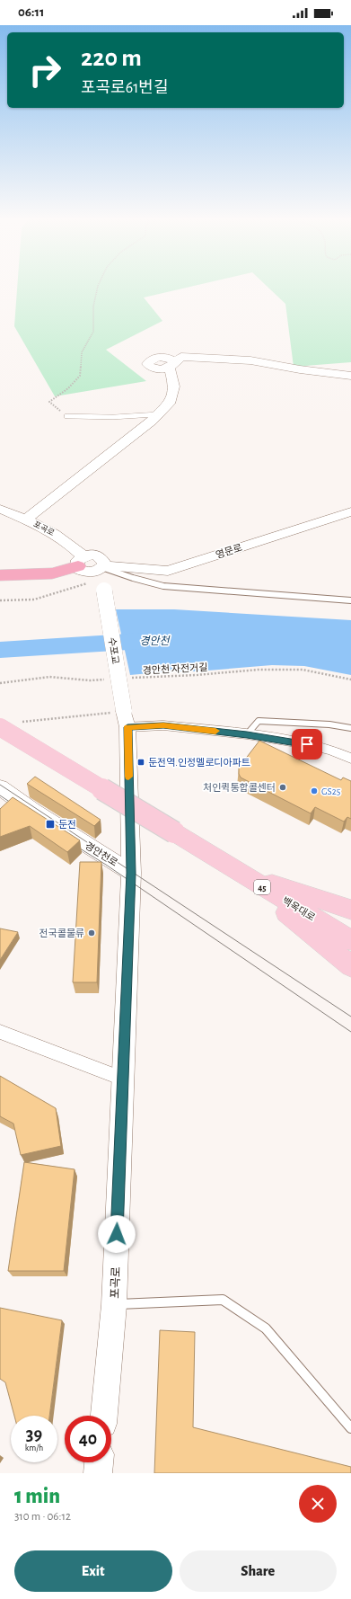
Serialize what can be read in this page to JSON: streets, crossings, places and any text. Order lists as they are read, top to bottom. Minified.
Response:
{"streets":{"main road":["45","백옥대로"],"street":["포곡로","영문로","수포교","경안천로"],"path":["경안천 자전거길"]},"crossings":[["포곡로","영문로"],["포곡로","수포교"],["포곡로","경안천로"],["영문로","수포교"]],"water":["경안천"],"places":{"transit":["둔전역.인정멜로디아파트","둔전"],"other":["처인퀵통합콜센터","GS25","전국콜물류"]},"page":{"status":"06:11","turn":["220 m","포곡로61번길"],"speed":"39 km/h","limit":"40","heading":["1 min","310 m · 06:12"],"buttons":["Exit","Share"]}}
